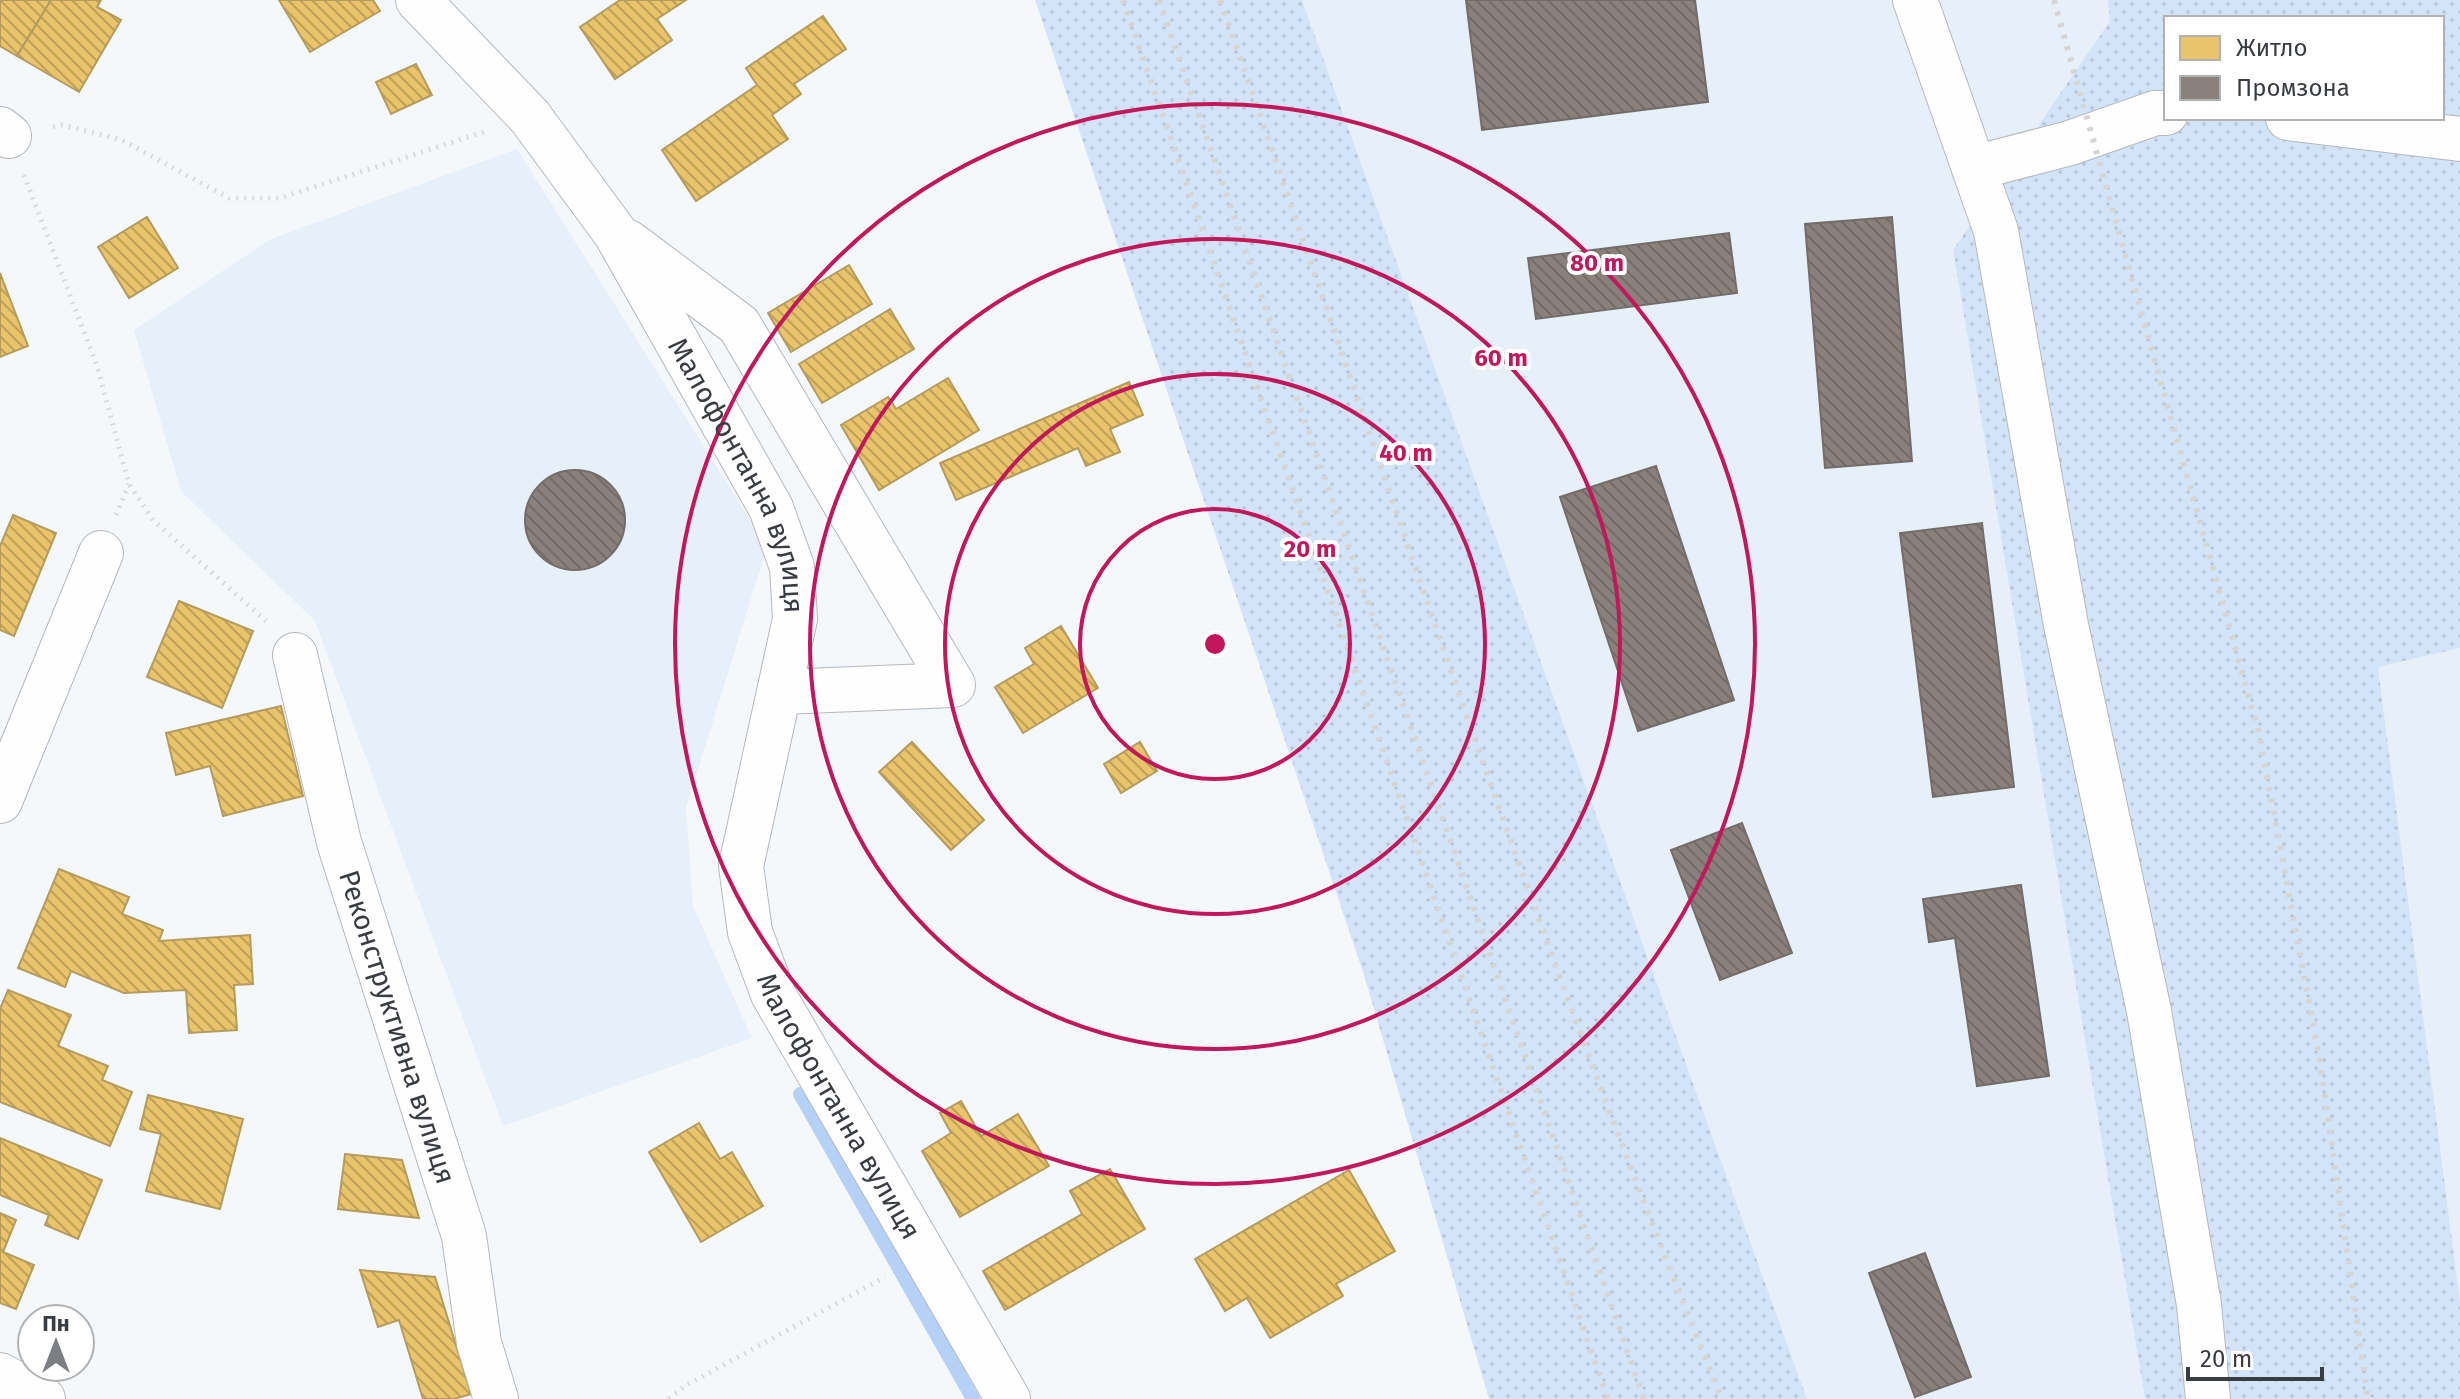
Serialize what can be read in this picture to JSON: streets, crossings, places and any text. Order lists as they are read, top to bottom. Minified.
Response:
{"streets":{"street":["Малофонтанна вулиця","Реконструктивна вулиця"]},"legend":["Житло","Промзона"],"scale_bar":"20 m","north":"top","rings":["80 m","60 m","40 m","20 m"]}
